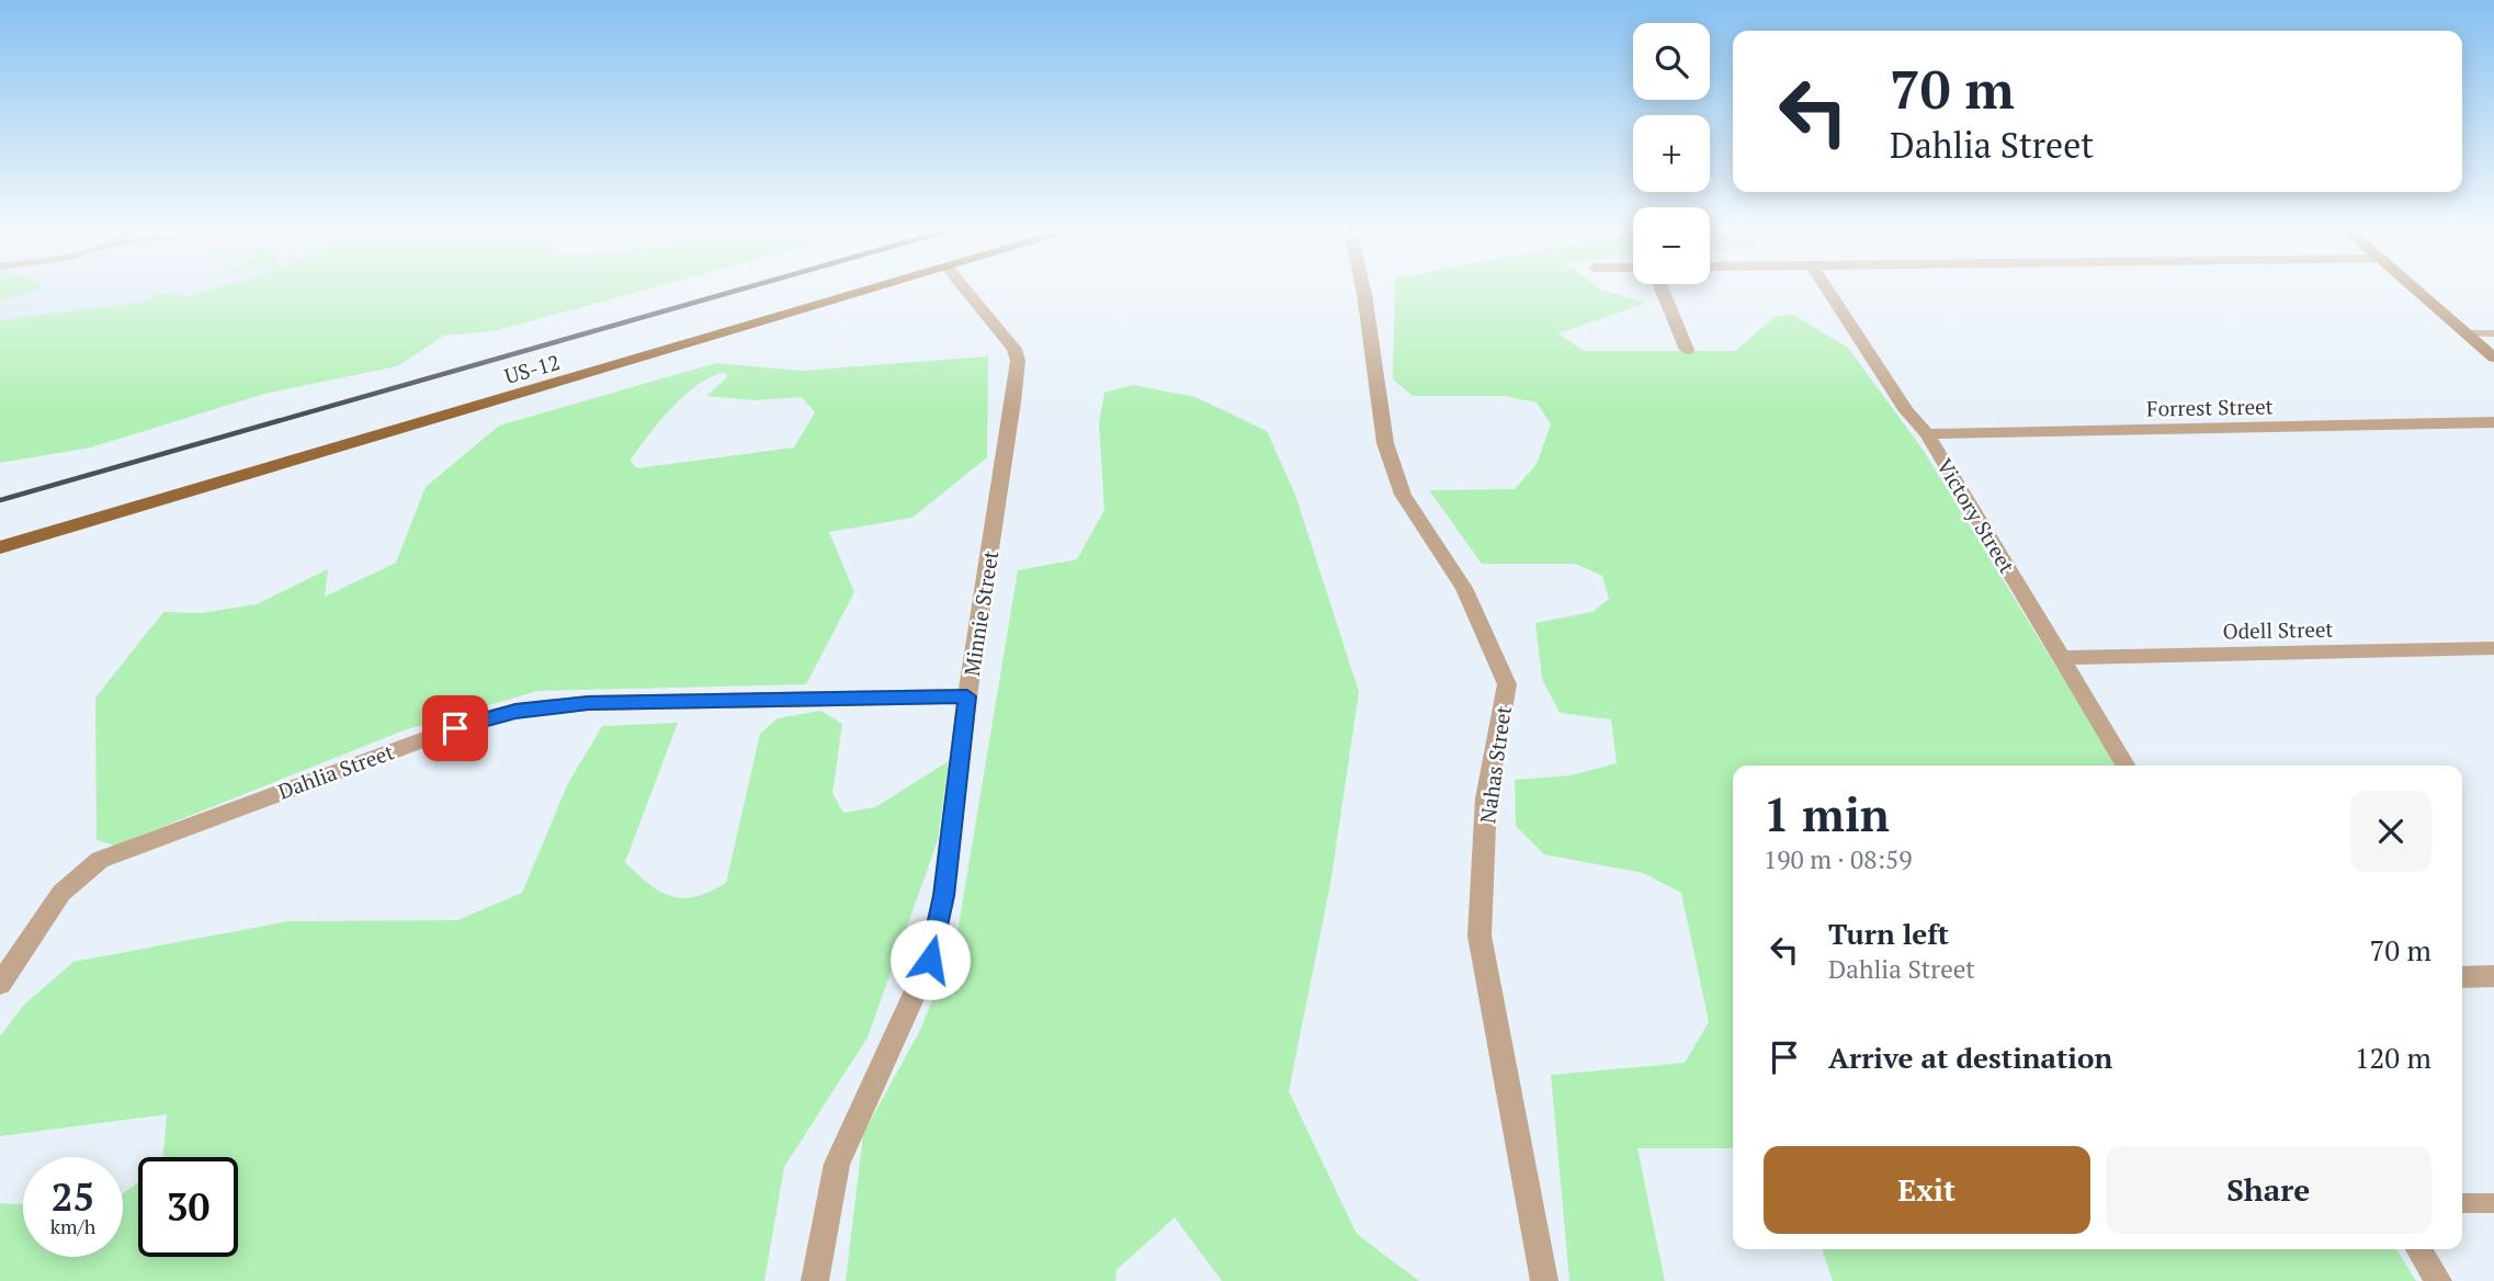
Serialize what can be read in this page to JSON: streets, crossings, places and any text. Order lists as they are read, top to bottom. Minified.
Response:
{"streets":{"main road":["US-12"],"street":["Forrest Street","Victory Street","Minnie Street","Odell Street","Nahas Street","Dahlia Street"]},"crossings":[["Forrest Street","Victory Street"],["Victory Street","Odell Street"],["Minnie Street","Dahlia Street"]],"page":{"map_buttons":["+","−"],"turn":["70 m","Dahlia Street"],"heading":["1 min","190 m · 08:59"],"list":[{"name":"Turn left","note":"Dahlia Street","value":"70 m"},{"name":"Arrive at destination","value":"120 m"}],"buttons":["Exit","Share"],"speed":"25 km/h","limit":"30"}}
